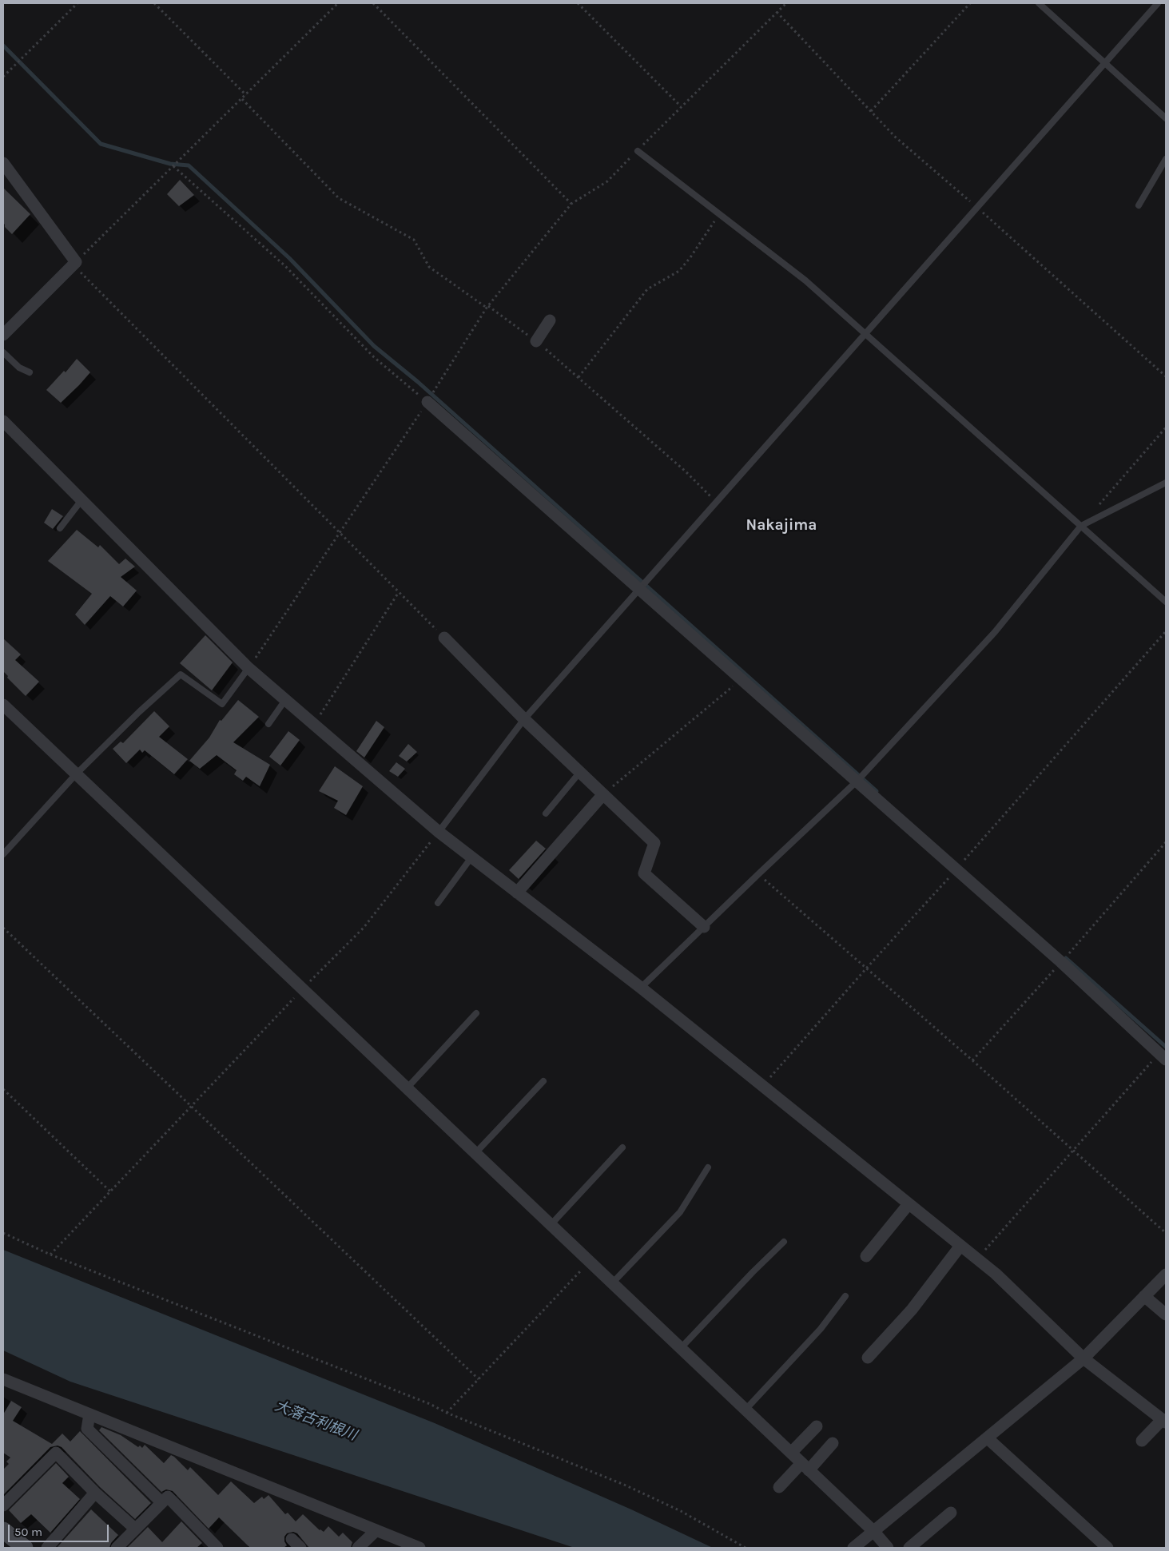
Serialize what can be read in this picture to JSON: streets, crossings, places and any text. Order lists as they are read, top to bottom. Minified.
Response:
{"districts":["Nakajima"],"water":["大落古利根川"],"scale_bar":"50 m"}
